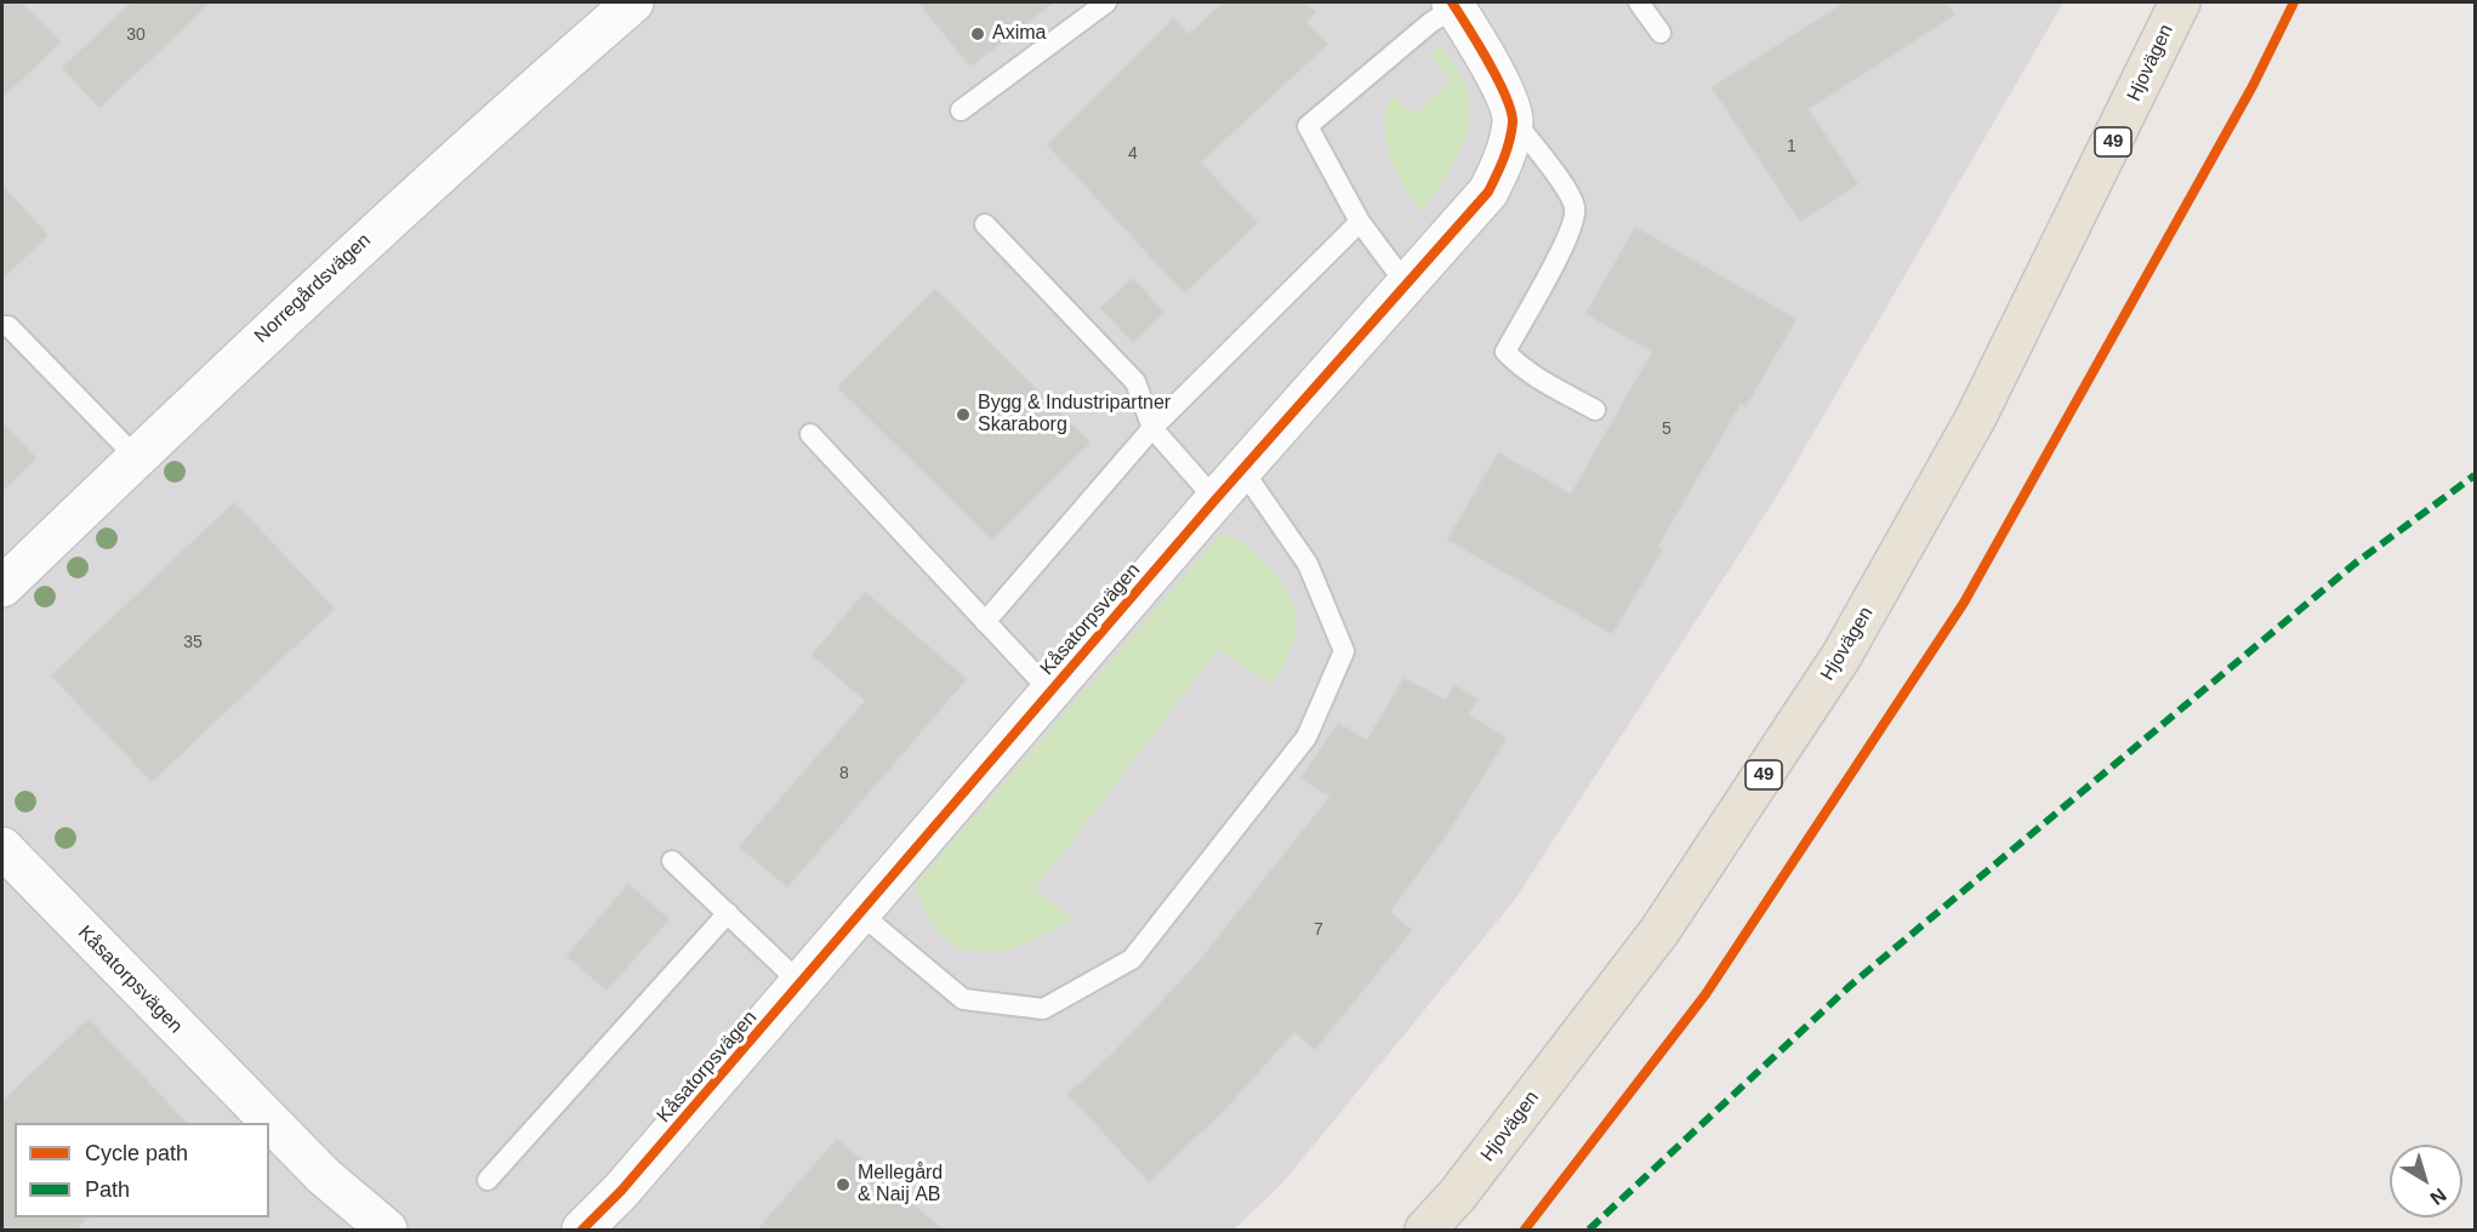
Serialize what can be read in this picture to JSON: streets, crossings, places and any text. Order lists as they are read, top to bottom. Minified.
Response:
{"streets":{"main road":["Hjovägen","49"],"street":["Norregårdsvägen","Kåsatorpsvägen"]},"places":["Axima","Bygg & Industripartner Skaraborg","Mellegård & Naij AB"],"house_numbers":["30","1","4","5","35","8","7"],"legend":["Cycle path","Path"],"north":"bottom right"}
